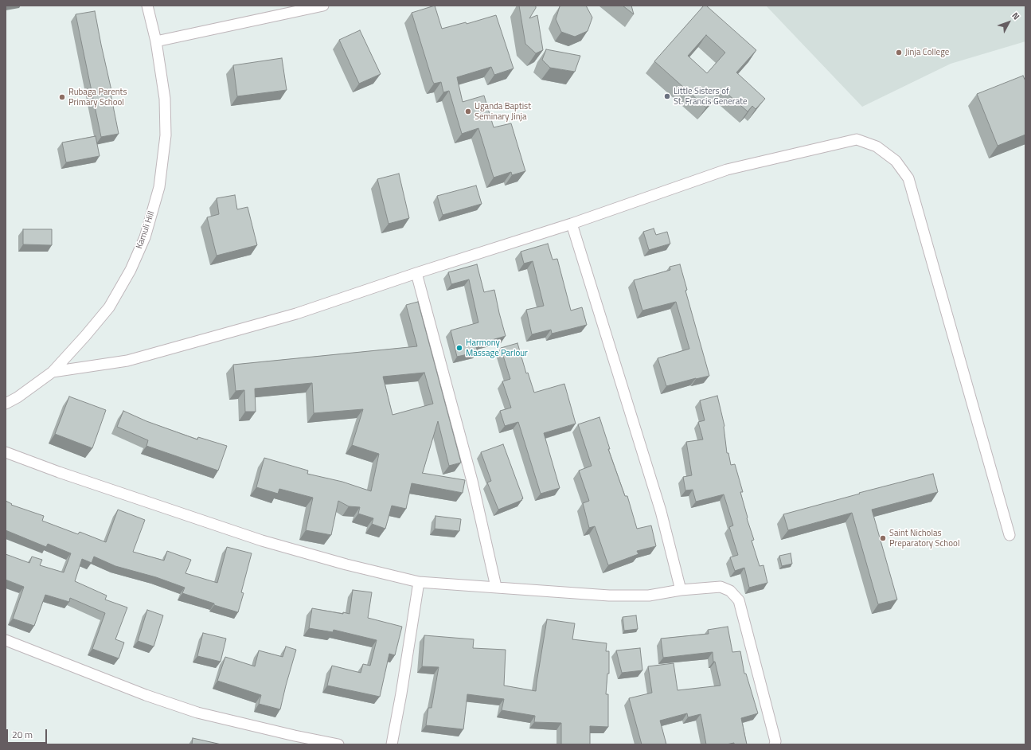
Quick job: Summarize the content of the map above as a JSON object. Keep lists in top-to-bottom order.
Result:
{
  "streets": {
    "street": ["Kamuli Hill"]
  },
  "places": [
    "Jinja College",
    "Little Sisters of St. Francis Generate",
    "Rubaga Parents Primary School",
    "Uganda Baptist Seminary Jinja",
    "Harmony Massage Parlour",
    "Saint Nicholas Preparatory School"
  ],
  "scale_bar": "20 m",
  "north": "top right"
}
